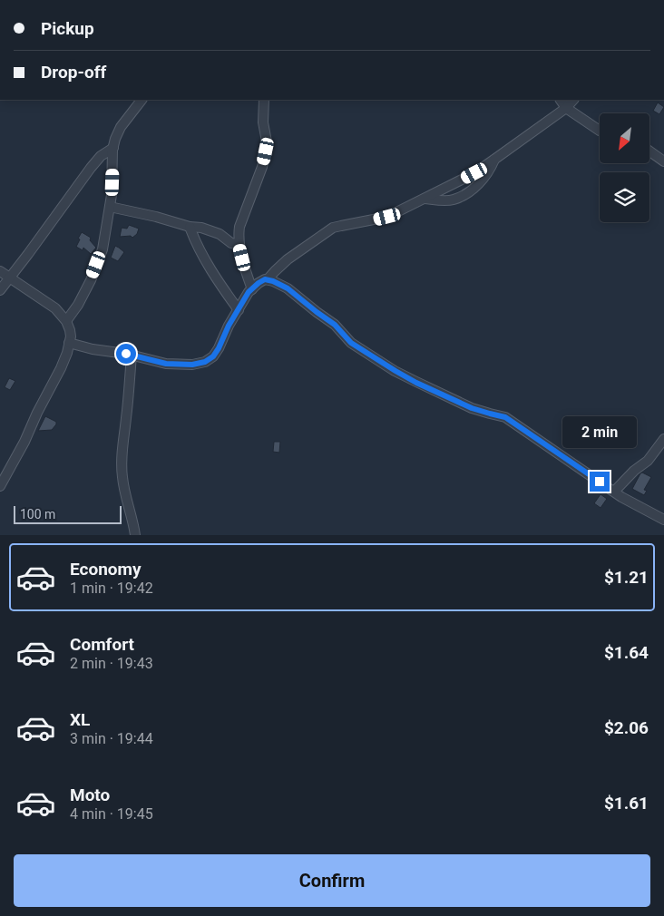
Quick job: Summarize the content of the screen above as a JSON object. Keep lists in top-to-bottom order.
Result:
{
  "scale_bar": "100 m",
  "north": "bottom left",
  "page": {
    "banner": ["Pickup", "Drop-off"],
    "bubble": "2 min",
    "scale": "100 m",
    "list": [
      {
        "name": "Economy",
        "note": "1 min · 19:42",
        "value": "$1.21"
      },
      {
        "name": "Comfort",
        "note": "2 min · 19:43",
        "value": "$1.64"
      },
      {
        "name": "XL",
        "note": "3 min · 19:44",
        "value": "$2.06"
      },
      {
        "name": "Moto",
        "note": "4 min · 19:45",
        "value": "$1.61"
      }
    ],
    "buttons": "Confirm"
  }
}
